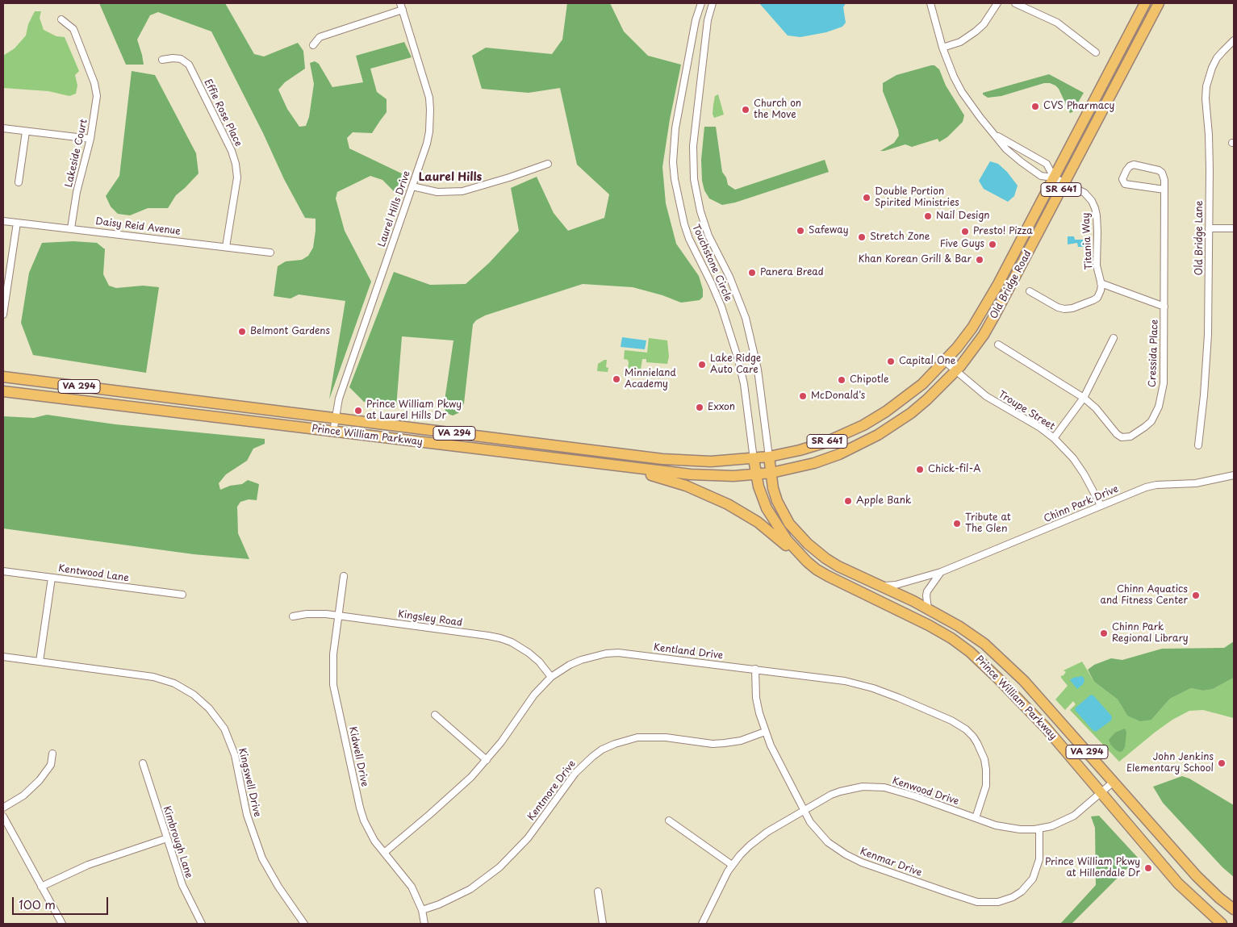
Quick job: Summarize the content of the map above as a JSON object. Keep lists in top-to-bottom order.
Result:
{
  "streets": {
    "main road": [
      "SR 641",
      "Old Bridge Road",
      "VA 294",
      "Prince William Parkway"
    ],
    "street": [
      "Effie Rose Place",
      "Lakeside Court",
      "Laurel Hills Drive",
      "Daisy Reid Avenue",
      "Old Bridge Lane",
      "Titania Way",
      "Touchstone Circle",
      "Cressida Place",
      "Troupe Street",
      "Chinn Park Drive",
      "Kentwood Lane",
      "Kingsley Road",
      "Kentland Drive",
      "Kidwell Drive",
      "Kingswell Drive",
      "Kentmore Drive",
      "Kenwood Drive",
      "Kimbrough Lane",
      "Kenmar Drive"
    ]
  },
  "crossings": [
    ["Effie Rose Place", "Daisy Reid Avenue"],
    ["Lakeside Court", "Daisy Reid Avenue"],
    ["Laurel Hills Drive", "Prince William Parkway"],
    ["Titania Way", "Old Bridge Road"],
    ["Titania Way", "Cressida Place"],
    ["Touchstone Circle", "Old Bridge Road"],
    ["Touchstone Circle", "Prince William Parkway"],
    ["Old Bridge Road", "Troupe Street"],
    ["Old Bridge Road", "Prince William Parkway"],
    ["VA 294", "Prince William Parkway"],
    ["Troupe Street", "Chinn Park Drive"],
    ["Prince William Parkway", "Chinn Park Drive"],
    ["Prince William Parkway", "Kenwood Drive"],
    ["Kingsley Road", "Kentland Drive"],
    ["Kingsley Road", "Kidwell Drive"],
    ["Kentland Drive", "Kidwell Drive"],
    ["Kentland Drive", "Kenwood Drive"],
    ["Kentland Drive", "Kenmar Drive"],
    ["Kidwell Drive", "Kentmore Drive"],
    ["Kentmore Drive", "Kenmar Drive"],
    ["Kenwood Drive", "Kenmar Drive"]
  ],
  "districts": ["Laurel Hills"],
  "places": [
    "CVS Pharmacy",
    "Church on the Move",
    "Double Portion Spirited Ministries",
    "Nail Design",
    "Safeway",
    "Presto! Pizza",
    "Stretch Zone",
    "Five Guys",
    "Khan Korean Grill & Bar",
    "Panera Bread",
    "Belmont Gardens",
    "Capital One",
    "Lake Ridge Auto Care",
    "Minnieland Academy",
    "Chipotle",
    "McDonald's",
    "Exxon",
    "Prince William Pkwy at Laurel Hills Dr",
    "Chick-fil-A",
    "Apple Bank",
    "Tribute at The Glen",
    "Chinn Aquatics and Fitness Center",
    "Chinn Park Regional Library",
    "John Jenkins Elementary School",
    "Prince William Pkwy at Hillendale Dr"
  ],
  "scale_bar": "100 m"
}
